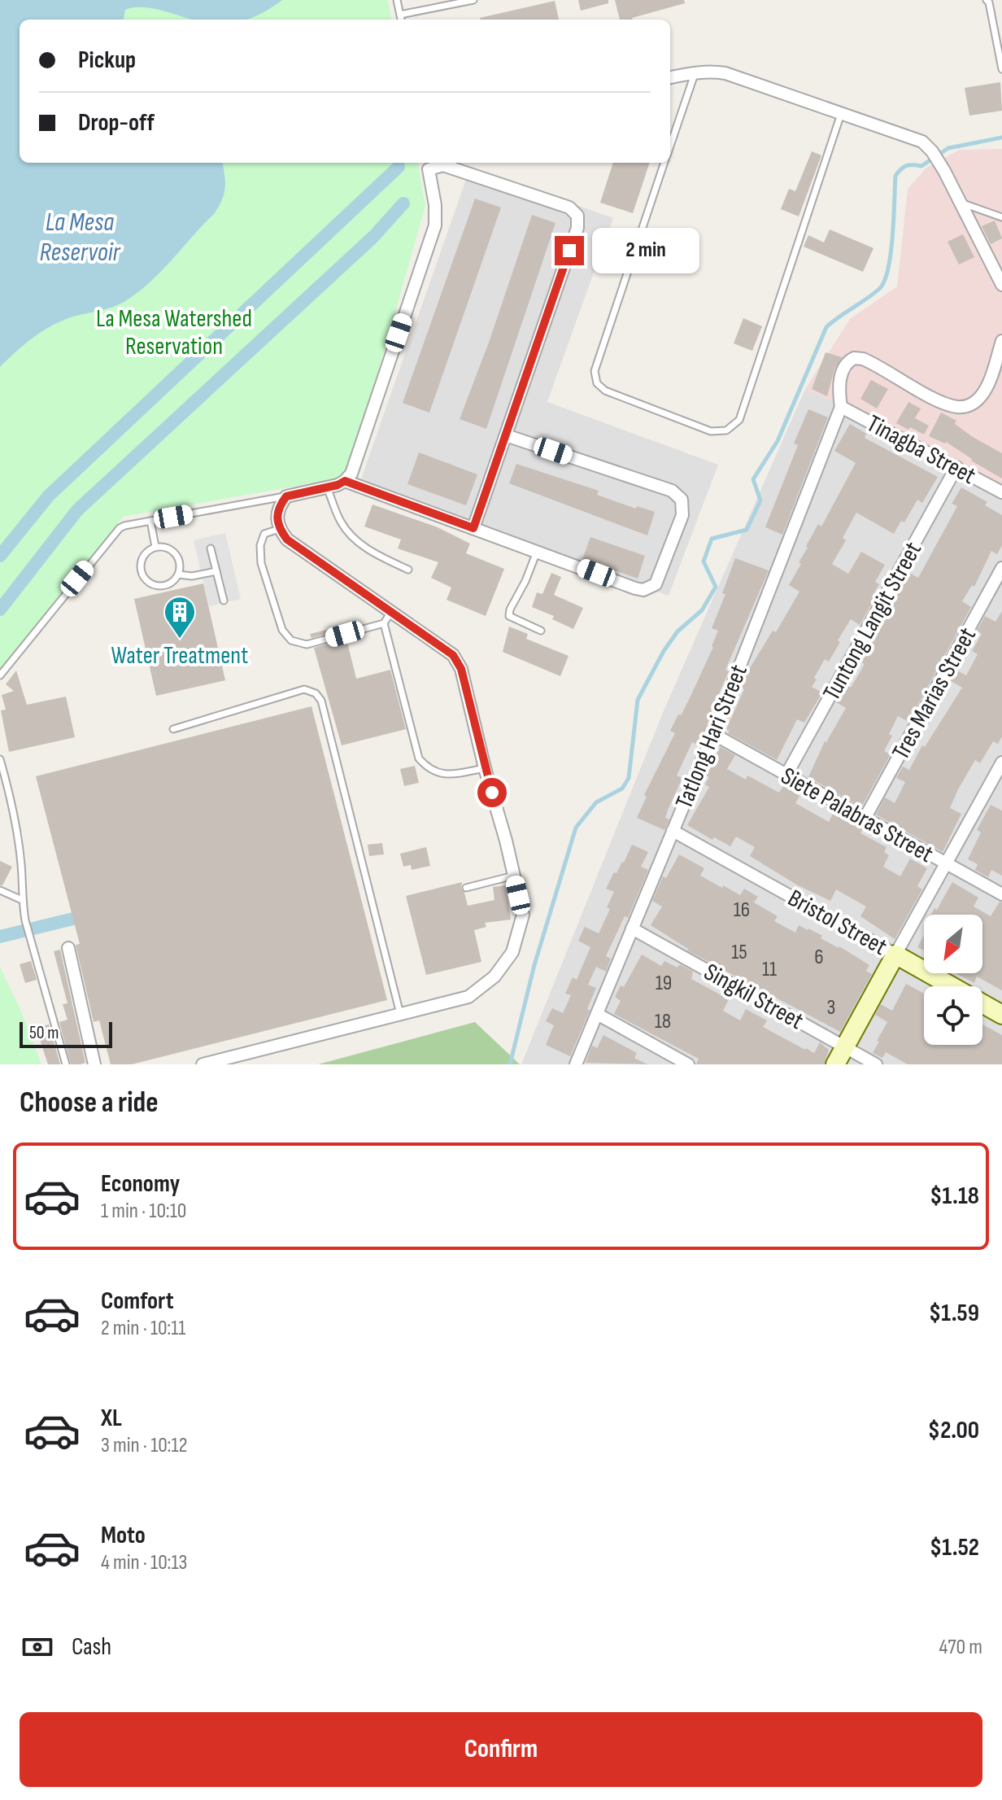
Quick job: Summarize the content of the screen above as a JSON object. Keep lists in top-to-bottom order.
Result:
{
  "streets": {
    "street": [
      "Tinagba Street",
      "Tuntong Langit Street",
      "Tres Marias Street",
      "Tatlong Hari Street",
      "Siete Palabras Street",
      "Bristol Street",
      "Singkil Street"
    ]
  },
  "crossings": [
    ["Tinagba Street", "Tuntong Langit Street"],
    ["Tinagba Street", "Tatlong Hari Street"],
    ["Tuntong Langit Street", "Siete Palabras Street"],
    ["Tres Marias Street", "Siete Palabras Street"],
    ["Tatlong Hari Street", "Siete Palabras Street"],
    ["Tatlong Hari Street", "Bristol Street"],
    ["Tatlong Hari Street", "Singkil Street"]
  ],
  "water": ["La Mesa Reservoir"],
  "parks": ["La Mesa Watershed Reservation"],
  "places": {
    "building": ["Water Treatment"]
  },
  "house_numbers": [
    "16",
    "15",
    "6",
    "11",
    "19",
    "3",
    "18"
  ],
  "scale_bar": "50 m",
  "north": "bottom left",
  "page": {
    "banner": ["Pickup", "Drop-off"],
    "bubble": "2 min",
    "scale": "50 m",
    "heading": "Choose a ride",
    "list": [
      {
        "name": "Economy",
        "note": "1 min · 10:10",
        "value": "$1.18"
      },
      {
        "name": "Comfort",
        "note": "2 min · 10:11",
        "value": "$1.59"
      },
      {
        "name": "XL",
        "note": "3 min · 10:12",
        "value": "$2.00"
      },
      {
        "name": "Moto",
        "note": "4 min · 10:13",
        "value": "$1.52"
      }
    ],
    "pay": ["Cash", "470 m"],
    "buttons": "Confirm"
  }
}
